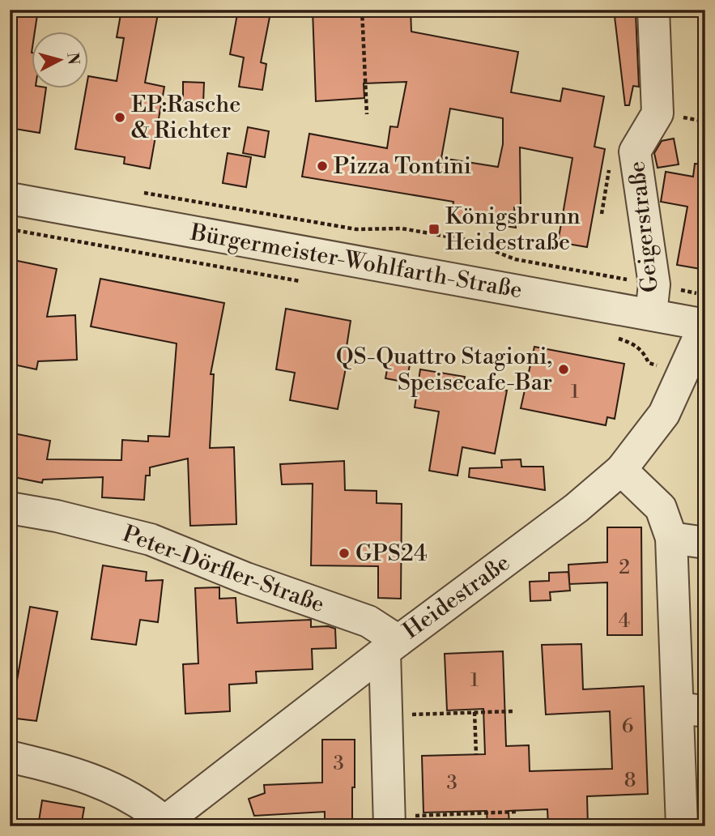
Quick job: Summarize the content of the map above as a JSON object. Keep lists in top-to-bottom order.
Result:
{
  "streets": {
    "street": [
      "Geigerstraße",
      "Bürgermeister-Wohlfarth-Straße",
      "Peter-Dörfler-Straße",
      "Heidestraße"
    ]
  },
  "crossings": [
    ["Geigerstraße", "Bürgermeister-Wohlfarth-Straße"],
    ["Bürgermeister-Wohlfarth-Straße", "Heidestraße"],
    ["Peter-Dörfler-Straße", "Heidestraße"]
  ],
  "places": {
    "other": [
      "EP:Rasche & Richter",
      "Pizza Tontini",
      "QS-Quattro Stagioni, Speisecafe-Bar",
      "GPS24"
    ],
    "transit": ["Königsbrunn Heidestraße"]
  },
  "house_numbers": [
    "1",
    "2",
    "4",
    "1",
    "6",
    "3",
    "8",
    "3"
  ],
  "north": "right"
}
